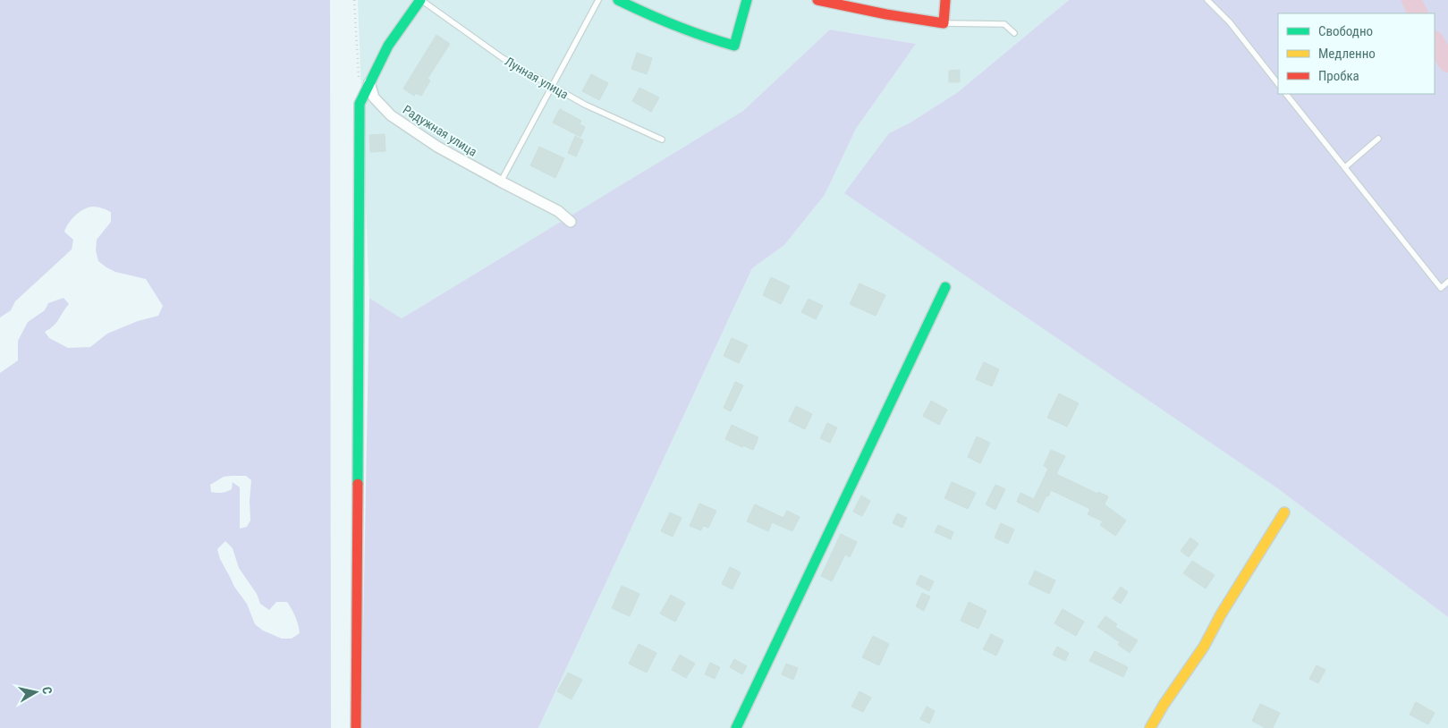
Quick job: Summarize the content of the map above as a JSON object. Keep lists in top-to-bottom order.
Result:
{
  "streets": {
    "street": ["Радужная улица"],
    "lane": ["Лунная улица"]
  },
  "legend": ["Свободно", "Медленно", "Пробка"],
  "north": "right"
}
